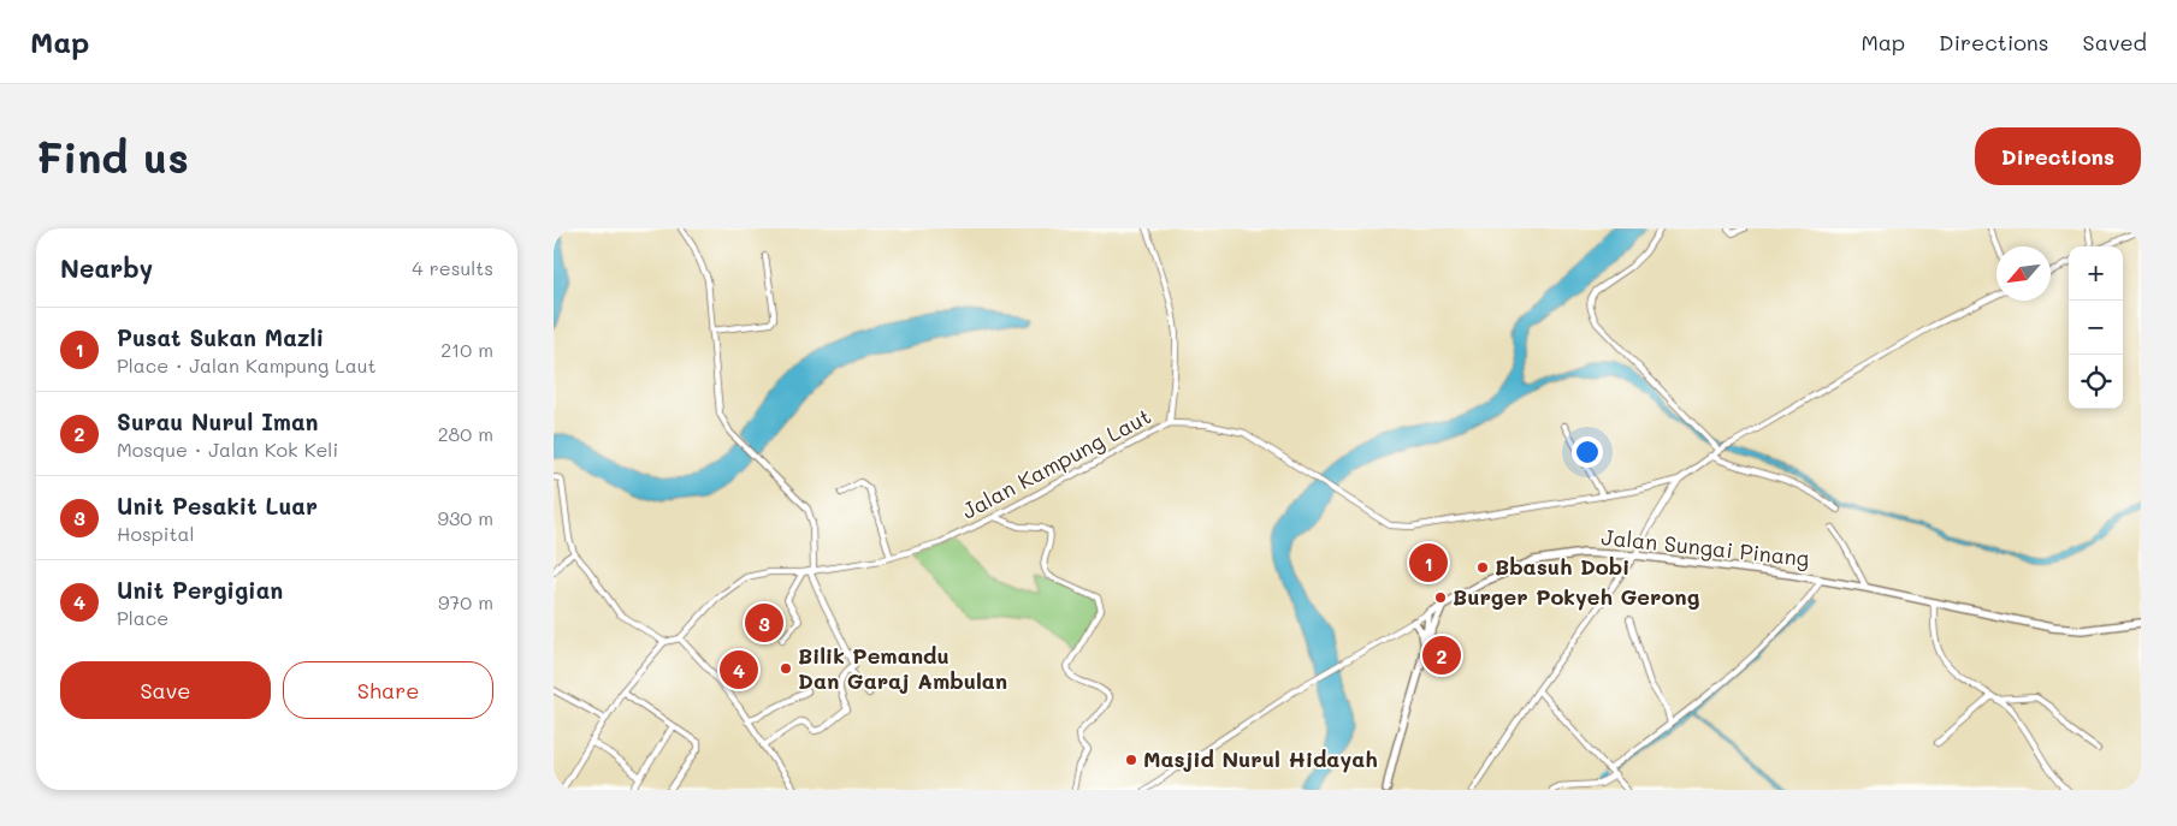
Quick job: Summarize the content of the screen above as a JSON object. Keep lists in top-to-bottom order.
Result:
{
  "streets": {
    "street": ["Jalan Kampung Laut", "Jalan Sungai Pinang"]
  },
  "places": [
    "Bbasuh Dobi",
    "Burger Pokyeh Gerong",
    "Bilik Pemandu Dan Garaj Ambulan",
    "Masjid Nurul Hidayah"
  ],
  "north": "bottom left",
  "page": {
    "header": "Map",
    "nav": ["Map", "Directions", "Saved"],
    "buttons": [
      "Directions",
      ["Save", "Share"]
    ],
    "title": "Find us",
    "heading": ["Nearby", "4 results"],
    "map_buttons": ["+", "−"],
    "list": [
      {
        "mark": "1",
        "name": "Pusat Sukan Mazli",
        "note": "Place · Jalan Kampung Laut",
        "value": "210 m"
      },
      {
        "mark": "2",
        "name": "Surau Nurul Iman",
        "note": "Mosque · Jalan Kok Keli",
        "value": "280 m"
      },
      {
        "mark": "3",
        "name": "Unit Pesakit Luar",
        "note": "Hospital",
        "value": "930 m"
      },
      {
        "mark": "4",
        "name": "Unit Pergigian",
        "note": "Place",
        "value": "970 m"
      }
    ],
    "pins": [
      "1",
      "3",
      "2",
      "4"
    ]
  }
}
